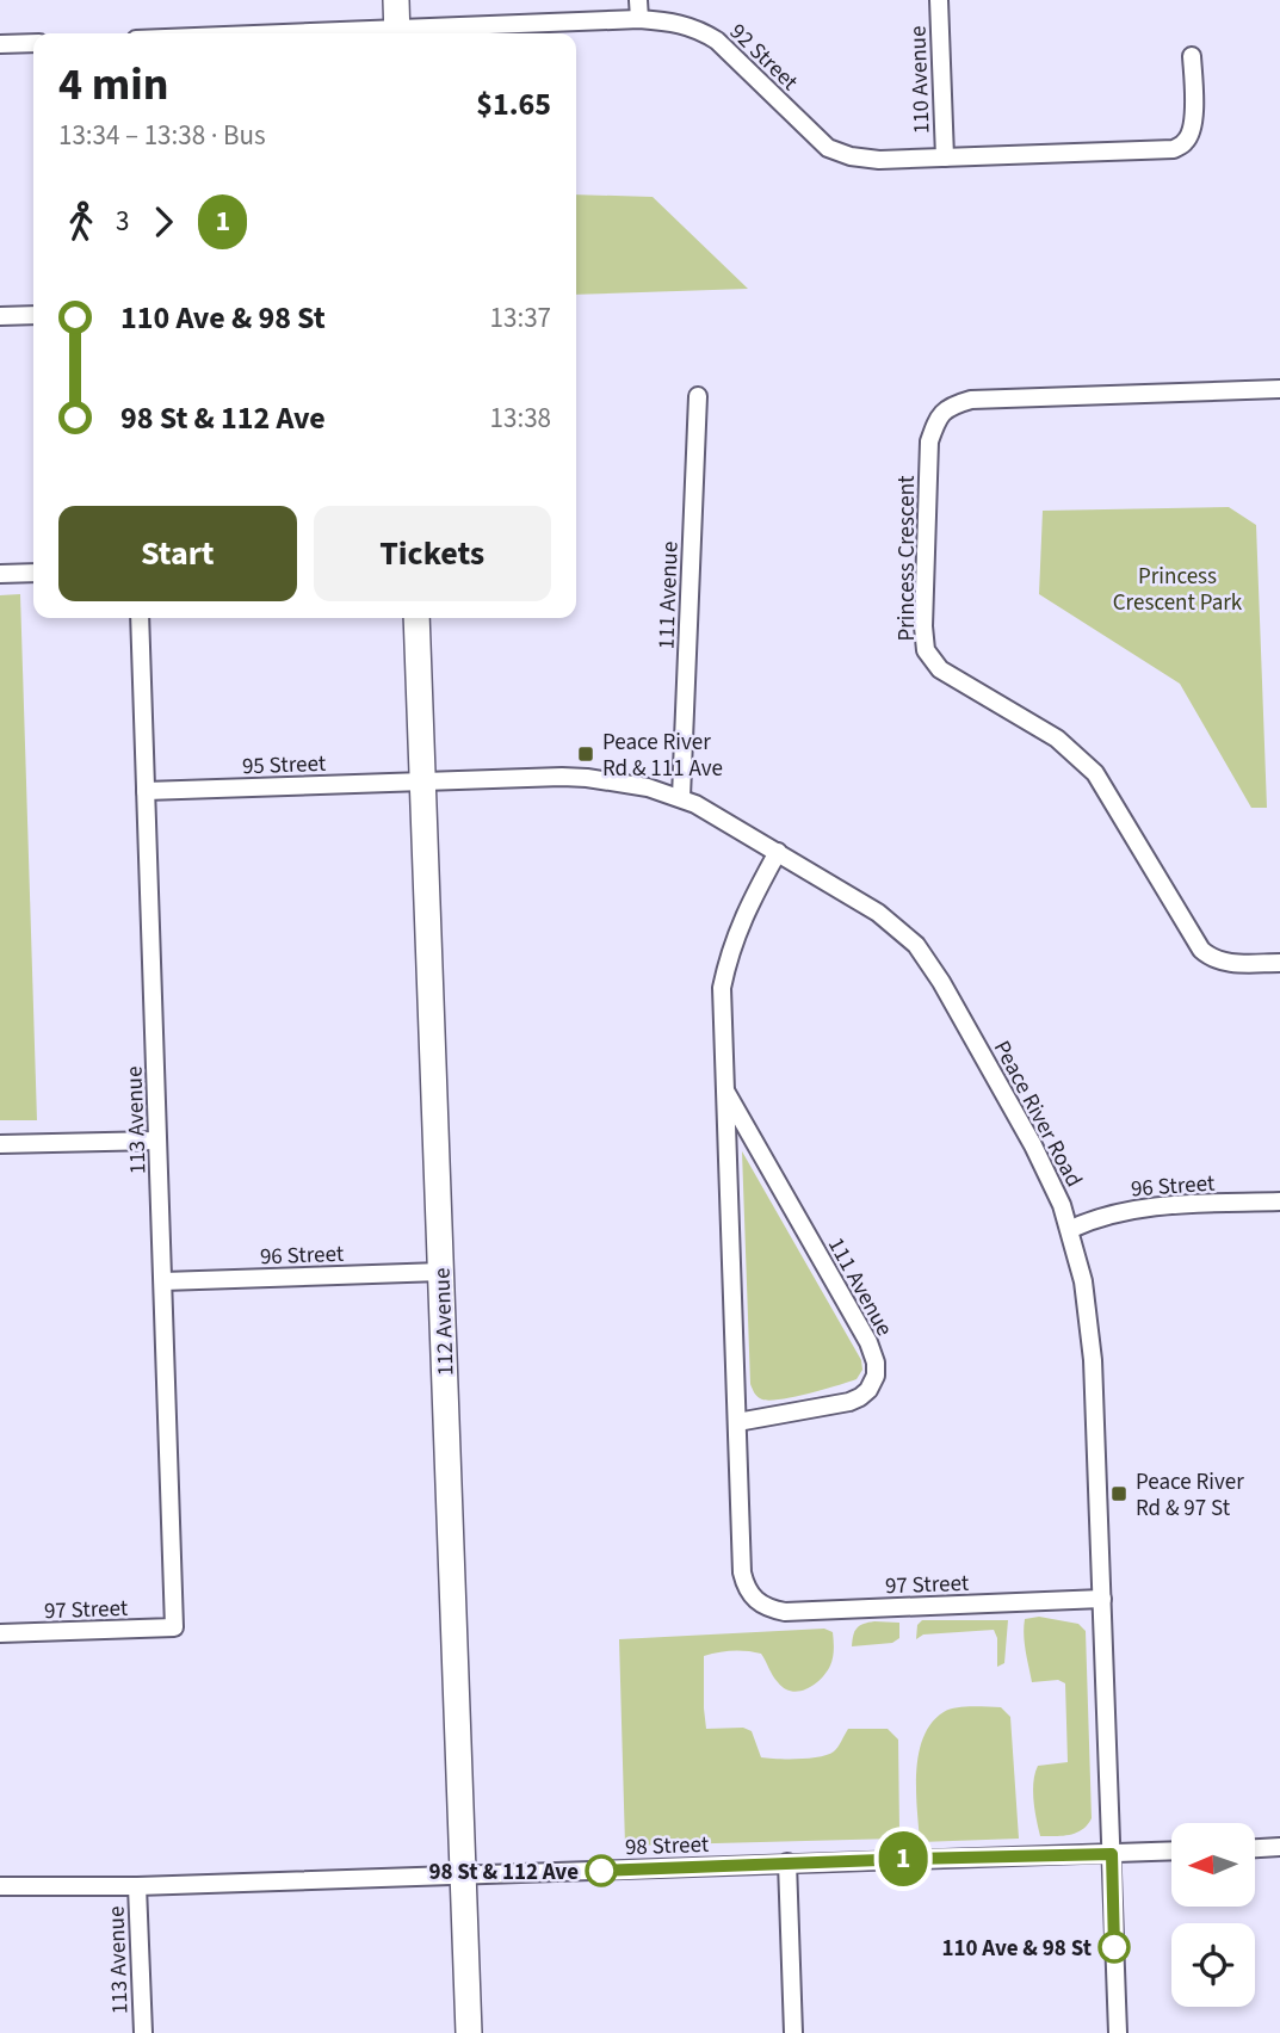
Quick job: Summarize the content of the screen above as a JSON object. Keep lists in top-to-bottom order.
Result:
{
  "streets": {
    "street": [
      "92 Street",
      "110 Avenue",
      "Princess Crescent",
      "111 Avenue",
      "95 Street",
      "Peace River Road",
      "113 Avenue",
      "96 Street",
      "112 Avenue",
      "97 Street",
      "98 Street"
    ]
  },
  "crossings": [
    ["92 Street", "110 Avenue"],
    ["111 Avenue", "Peace River Road"],
    ["111 Avenue", "97 Street"],
    ["95 Street", "Peace River Road"],
    ["95 Street", "113 Avenue"],
    ["95 Street", "112 Avenue"],
    ["Peace River Road", "96 Street"],
    ["Peace River Road", "112 Avenue"],
    ["Peace River Road", "97 Street"],
    ["Peace River Road", "98 Street"],
    ["113 Avenue", "96 Street"],
    ["113 Avenue", "97 Street"],
    ["113 Avenue", "98 Street"],
    ["96 Street", "112 Avenue"],
    ["112 Avenue", "98 Street"]
  ],
  "parks": ["Princess Crescent Park"],
  "places": {
    "transit": ["Peace River Rd & 111 Ave", "Peace River Rd & 97 St"],
    "other": ["98 St & 112 Ave", "110 Ave & 98 St"]
  },
  "lines": ["bus line 1"],
  "north": "left",
  "page": {
    "on_map": "1",
    "heading": ["4 min", "13:34 – 13:38 · Bus", "$1.65"],
    "legs": ["3", "1"],
    "list": [
      {
        "name": "110 Ave & 98 St",
        "value": "13:37"
      },
      {
        "name": "98 St & 112 Ave",
        "value": "13:38"
      }
    ],
    "buttons": ["Start", "Tickets"]
  }
}
